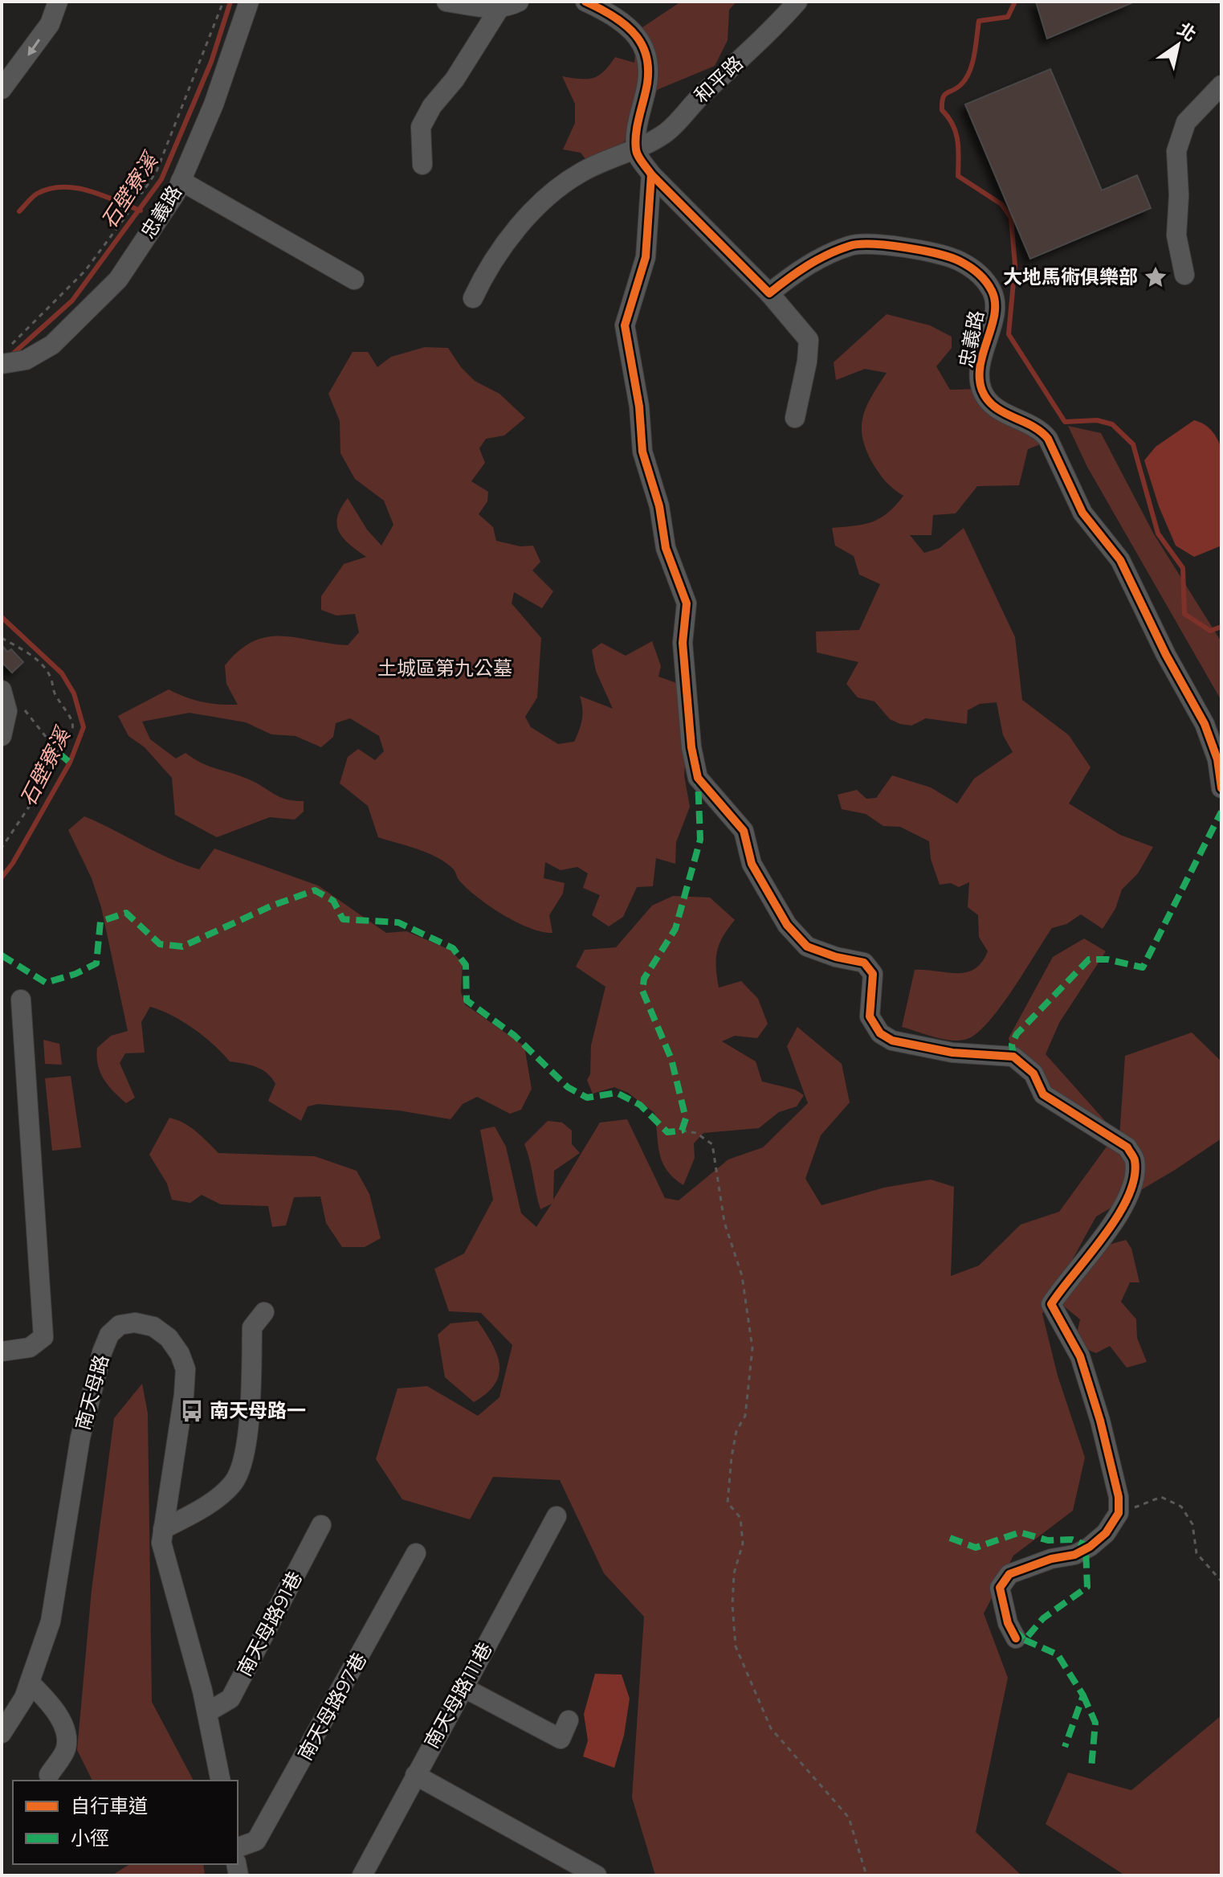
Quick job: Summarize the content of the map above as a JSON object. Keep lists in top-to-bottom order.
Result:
{
  "streets": {
    "street": [
      "和平路",
      "忠義路",
      "南天母路",
      "南天母路91巷",
      "南天母路111巷",
      "南天母路97巷"
    ]
  },
  "crossings": [
    ["南天母路", "南天母路91巷"]
  ],
  "water": ["石壁寮溪"],
  "parks": ["土城區第九公墓"],
  "places": {
    "place": ["大地馬術俱樂部"],
    "bus stop": ["南天母路一"]
  },
  "legend": ["自行車道", "小徑"],
  "north": "top right"
}
